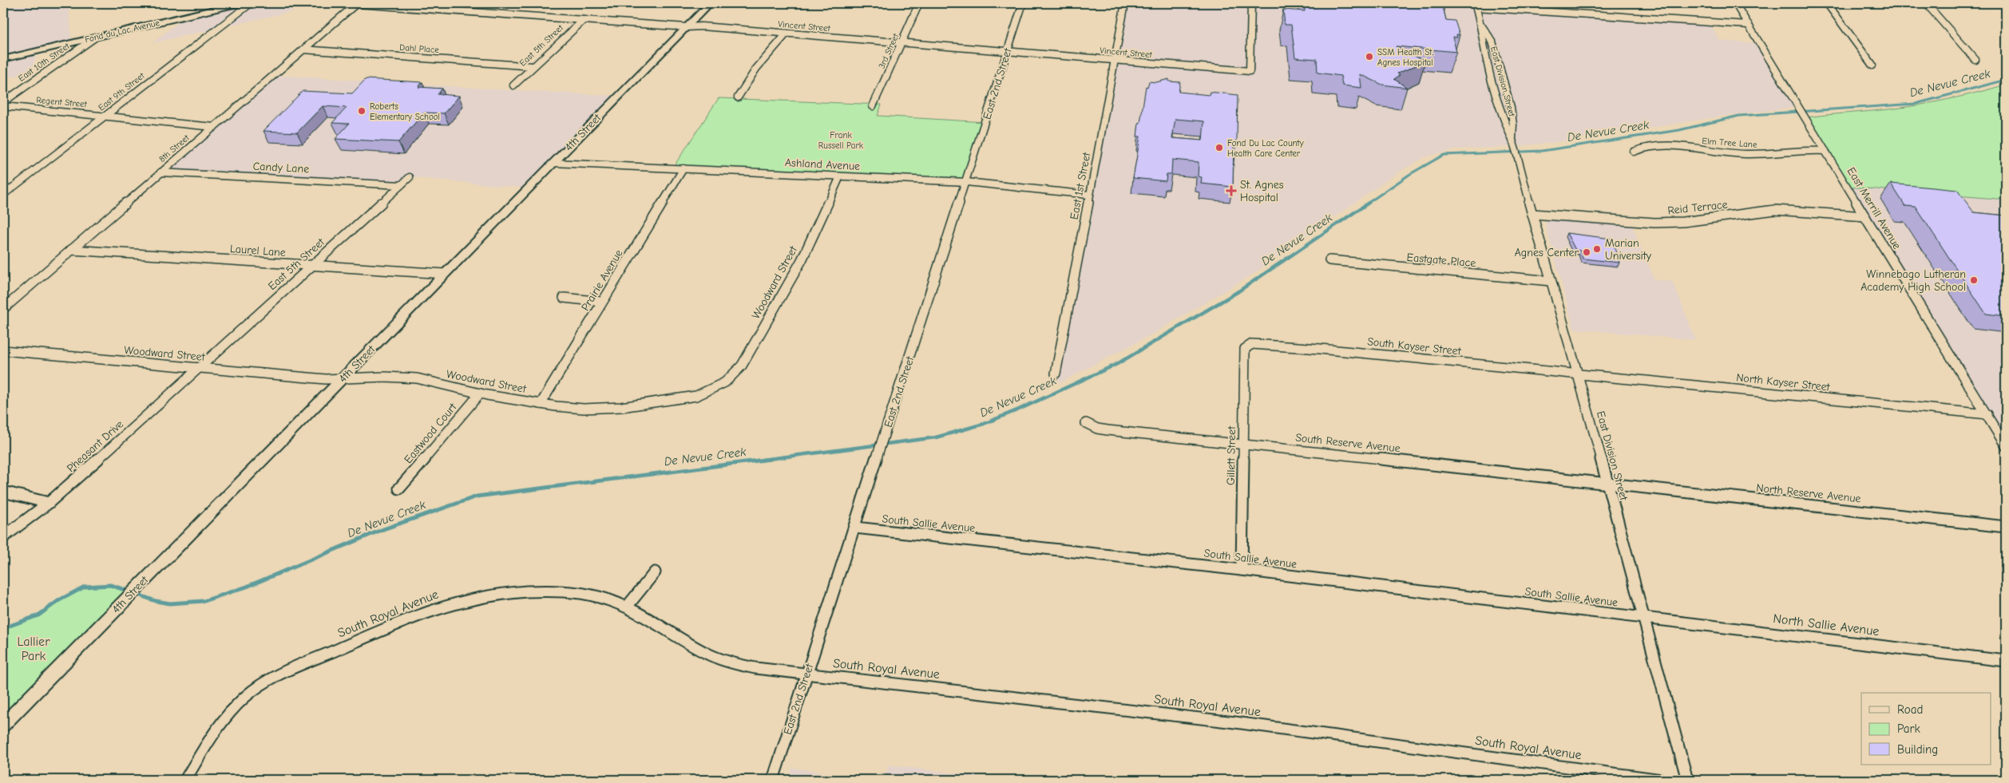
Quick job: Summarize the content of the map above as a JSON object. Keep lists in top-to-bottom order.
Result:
{
  "streets": {
    "main road": ["Fond du Lac Avenue"],
    "street": [
      "Vincent Street",
      "East 5th Street",
      "Dahl Place",
      "3rd Street",
      "East 10th Street",
      "East Division Street",
      "East 2nd Street",
      "East 9th Street",
      "Regent Street",
      "4th Street",
      "Elm Tree Lane",
      "8th Street",
      "Ashland Avenue",
      "Candy Lane",
      "East 1st Street",
      "Reid Terrace",
      "East Merrill Avenue",
      "Laurel Lane",
      "Eastgate Place",
      "Prairie Avenue",
      "Woodward Street",
      "South Kayser Street",
      "North Kayser Street",
      "Eastwood Court",
      "South Reserve Avenue",
      "Pheasant Drive",
      "Gillett Street",
      "North Reserve Avenue",
      "South Sallie Avenue",
      "South Royal Avenue",
      "North Sallie Avenue"
    ]
  },
  "crossings": [
    ["Vincent Street", "East 5th Street"],
    ["Vincent Street", "3rd Street"],
    ["Vincent Street", "East 2nd Street"],
    ["Vincent Street", "4th Street"],
    ["Vincent Street", "8th Street"],
    ["Vincent Street", "East 1st Street"],
    ["Fond du Lac Avenue", "East 10th Street"],
    ["East 5th Street", "Dahl Place"],
    ["East 5th Street", "Candy Lane"],
    ["East 5th Street", "Laurel Lane"],
    ["East 5th Street", "Woodward Street"],
    ["East 5th Street", "Pheasant Drive"],
    ["Dahl Place", "8th Street"],
    ["East Division Street", "Reid Terrace"],
    ["East Division Street", "Eastgate Place"],
    ["East Division Street", "South Kayser Street"],
    ["East Division Street", "North Kayser Street"],
    ["East Division Street", "South Reserve Avenue"],
    ["East Division Street", "North Reserve Avenue"],
    ["East Division Street", "South Sallie Avenue"],
    ["East Division Street", "North Sallie Avenue"],
    ["East 2nd Street", "Ashland Avenue"],
    ["East 2nd Street", "South Sallie Avenue"],
    ["East 2nd Street", "South Royal Avenue"],
    ["East 9th Street", "Regent Street"],
    ["Regent Street", "8th Street"],
    ["4th Street", "Ashland Avenue"],
    ["4th Street", "Laurel Lane"],
    ["4th Street", "Woodward Street"],
    ["Elm Tree Lane", "East Merrill Avenue"],
    ["8th Street", "Candy Lane"],
    ["8th Street", "Laurel Lane"],
    ["Ashland Avenue", "East 1st Street"],
    ["Ashland Avenue", "Prairie Avenue"],
    ["Ashland Avenue", "Woodward Street"],
    ["Reid Terrace", "East Merrill Avenue"],
    ["East Merrill Avenue", "North Kayser Street"],
    ["Prairie Avenue", "Woodward Street"],
    ["Woodward Street", "Eastwood Court"],
    ["Woodward Street", "Pheasant Drive"],
    ["South Kayser Street", "North Kayser Street"],
    ["South Kayser Street", "Gillett Street"],
    ["South Reserve Avenue", "Gillett Street"],
    ["South Reserve Avenue", "North Reserve Avenue"],
    ["Gillett Street", "South Sallie Avenue"],
    ["South Sallie Avenue", "North Sallie Avenue"]
  ],
  "water": ["De Nevue Creek"],
  "parks": ["Frank Russell Park", "Lallier Park"],
  "places": {
    "other": [
      "SSM Health St. Agnes Hospital",
      "Roberts Elementary School",
      "Fond Du Lac County Health Care Center",
      "Marian University",
      "Agnes Center",
      "Winnebago Lutheran Academy High School"
    ],
    "health": ["St. Agnes Hospital"]
  },
  "legend": ["Road", "Park", "Building"]
}
